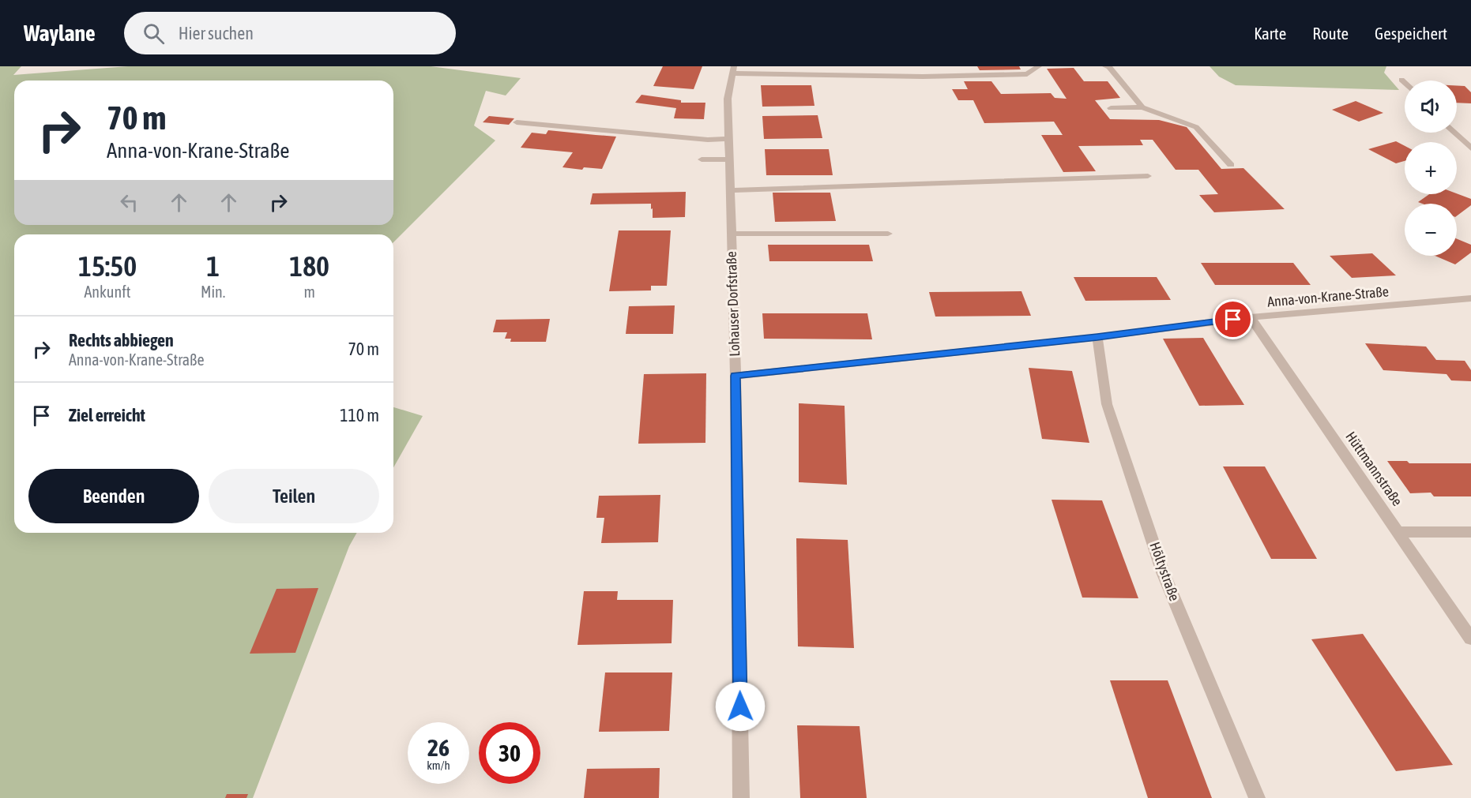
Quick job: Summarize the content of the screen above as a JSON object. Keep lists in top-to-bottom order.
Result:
{
  "streets": {
    "street": [
      "Anna-von-Krane-Straße",
      "Lohauser Dorfstraße",
      "Hüttmannstraße",
      "Höltystraße"
    ]
  },
  "crossings": [
    ["Anna-von-Krane-Straße", "Lohauser Dorfstraße"],
    ["Anna-von-Krane-Straße", "Hüttmannstraße"],
    ["Anna-von-Krane-Straße", "Höltystraße"]
  ],
  "page": {
    "header": "Waylane",
    "search": "Hier suchen",
    "nav": ["Karte", "Route", "Gespeichert"],
    "map_buttons": ["+", "−"],
    "turn": ["70 m", "Anna-von-Krane-Straße"],
    "eta": [
      "15:50",
      "Ankunft",
      "1",
      "Min.",
      "180",
      "m"
    ],
    "list": [
      {
        "name": "Rechts abbiegen",
        "note": "Anna-von-Krane-Straße",
        "value": "70 m"
      },
      {
        "name": "Ziel erreicht",
        "value": "110 m"
      }
    ],
    "buttons": ["Beenden", "Teilen"],
    "speed": "26 km/h",
    "limit": "30"
  }
}
